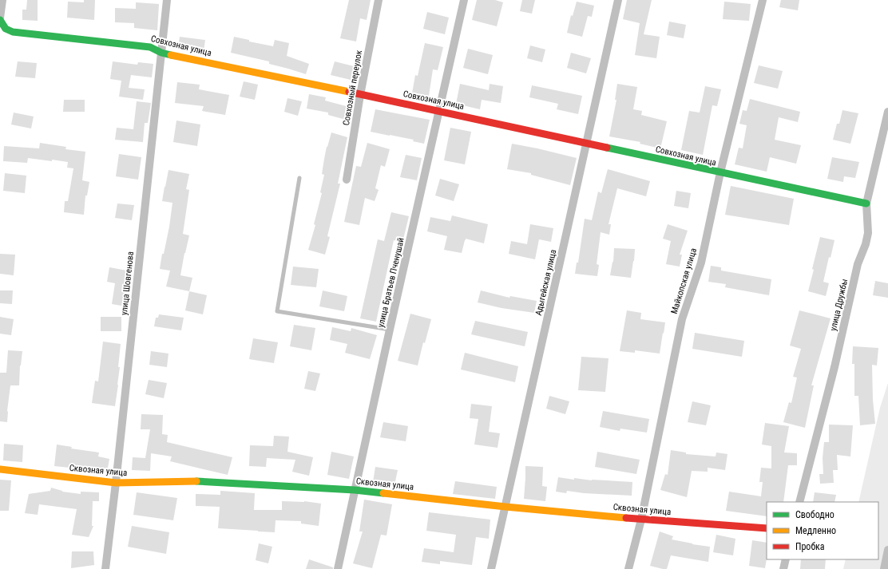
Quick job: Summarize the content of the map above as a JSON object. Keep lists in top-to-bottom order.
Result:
{
  "streets": {
    "street": [
      "Совхозная улица",
      "Совхозный переулок",
      "Майкопская улица",
      "улица Братьев Пченушай",
      "Адыгейская улица",
      "улица Шовгенова",
      "улица Дружбы",
      "Сквозная улица"
    ]
  },
  "crossings": [
    ["Совхозная улица", "Совхозный переулок"],
    ["Совхозная улица", "Майкопская улица"],
    ["Совхозная улица", "улица Братьев Пченушай"],
    ["Совхозная улица", "Адыгейская улица"],
    ["Совхозная улица", "улица Шовгенова"],
    ["Совхозная улица", "улица Дружбы"],
    ["Майкопская улица", "Сквозная улица"],
    ["улица Братьев Пченушай", "Сквозная улица"],
    ["Адыгейская улица", "Сквозная улица"],
    ["улица Шовгенова", "Сквозная улица"]
  ],
  "legend": ["Свободно", "Медленно", "Пробка"]
}
